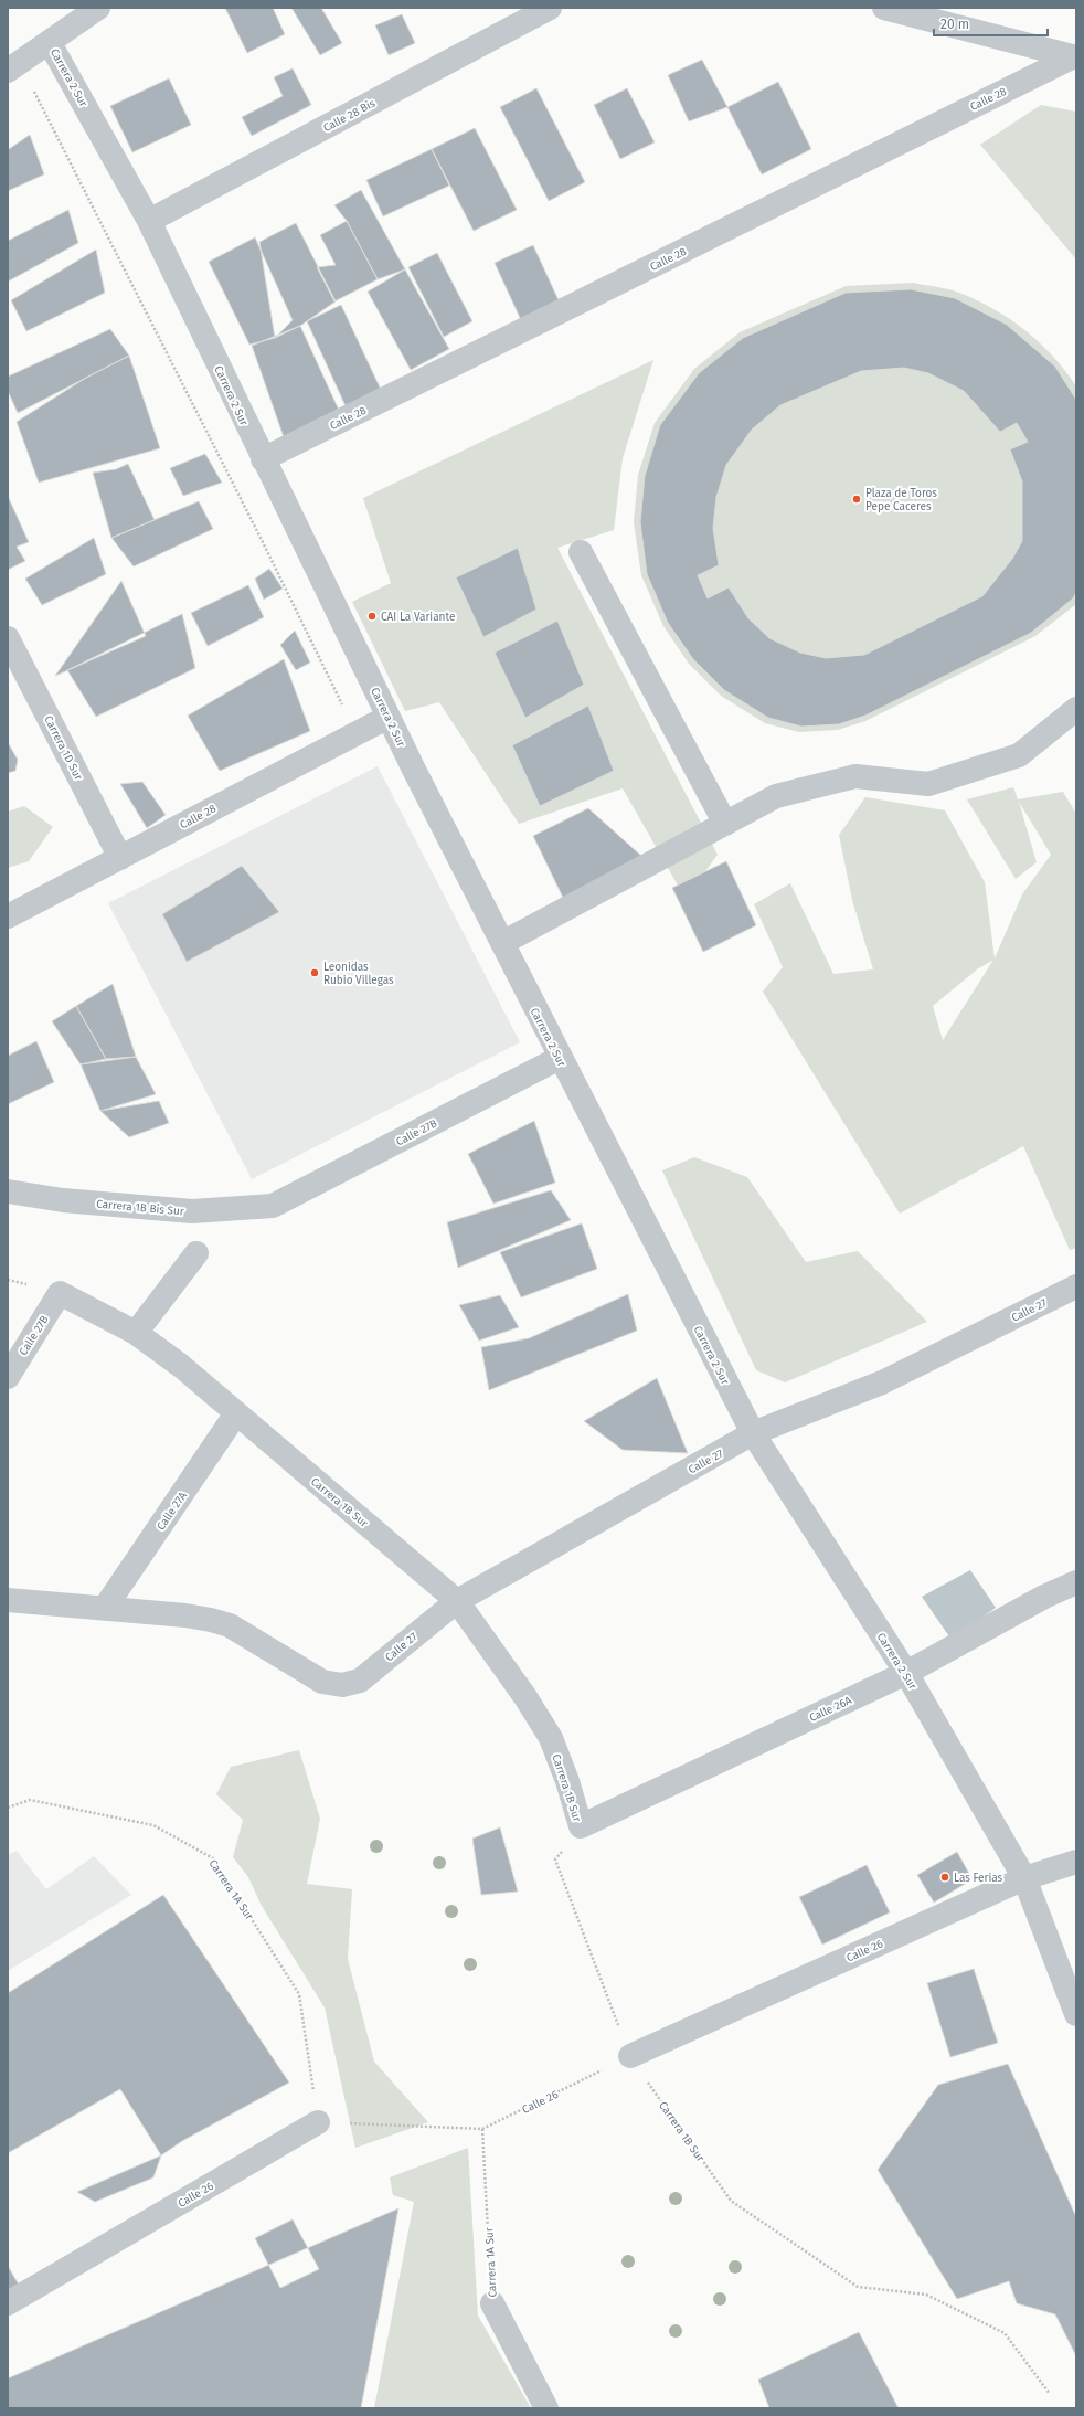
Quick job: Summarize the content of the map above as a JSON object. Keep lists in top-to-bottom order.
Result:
{
  "streets": {
    "street": [
      "Carrera 2 Sur",
      "Calle 28",
      "Calle 28 Bis",
      "Carrera 1D Sur",
      "Calle 27B",
      "Carrera 1B Bis Sur",
      "Calle 27",
      "Carrera 1B Sur",
      "Calle 27A",
      "Calle 26A",
      "Carrera 1A Sur",
      "Calle 26"
    ]
  },
  "crossings": [
    ["Carrera 2 Sur", "Calle 28"],
    ["Carrera 2 Sur", "Calle 28 Bis"],
    ["Carrera 2 Sur", "Calle 27B"],
    ["Carrera 2 Sur", "Calle 27"],
    ["Carrera 2 Sur", "Calle 26A"],
    ["Carrera 2 Sur", "Calle 26"],
    ["Calle 28", "Carrera 1D Sur"],
    ["Calle 27B", "Carrera 1B Bis Sur"],
    ["Calle 27B", "Carrera 1B Sur"],
    ["Calle 27", "Carrera 1B Sur"],
    ["Calle 27", "Calle 27A"],
    ["Carrera 1B Sur", "Calle 27A"],
    ["Carrera 1B Sur", "Calle 26A"],
    ["Carrera 1B Sur", "Calle 26"],
    ["Carrera 1A Sur", "Calle 26"]
  ],
  "places": [
    "Plaza de Toros Pepe Caceres",
    "CAI La Variante",
    "Leonidas Rubio Villegas",
    "Las Ferias"
  ],
  "scale_bar": "20 m"
}
